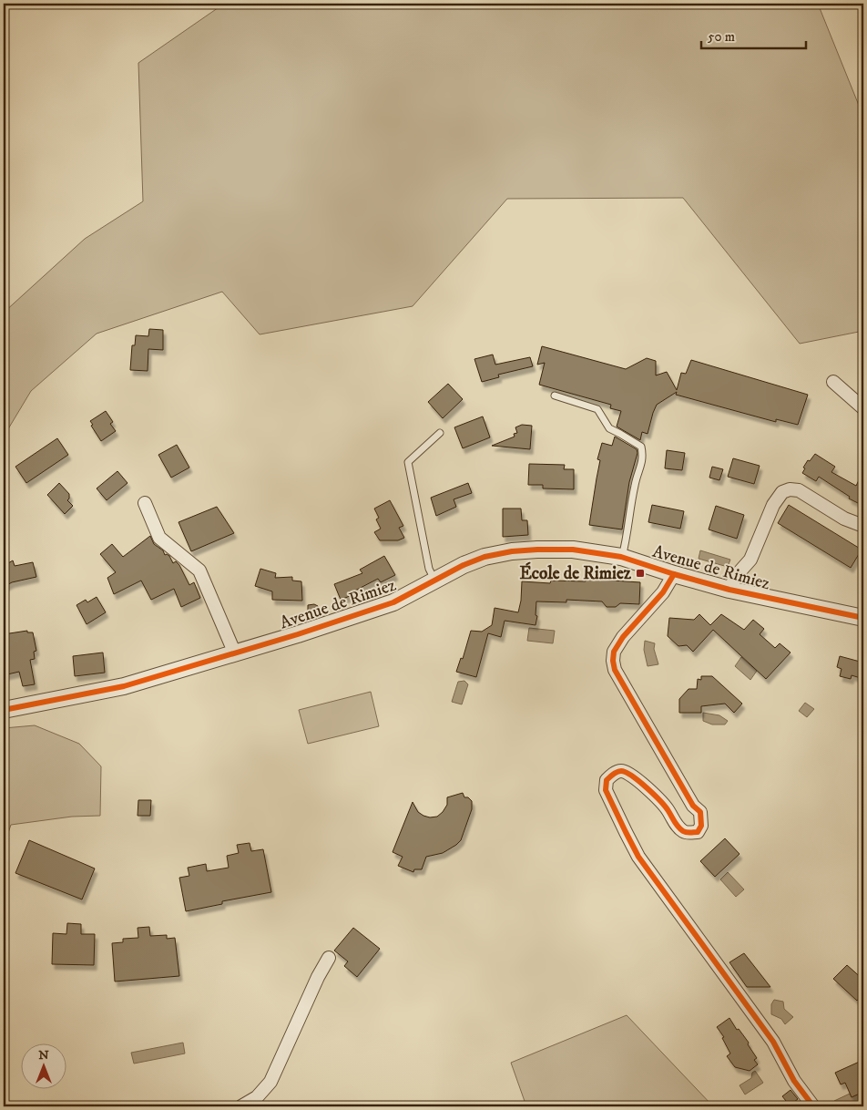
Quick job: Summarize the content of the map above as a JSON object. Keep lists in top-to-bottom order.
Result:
{
  "streets": {
    "street": ["Avenue de Rimiez"]
  },
  "places": {
    "transit": ["École de Rimiez"]
  },
  "scale_bar": "50 m",
  "north": "top"
}
